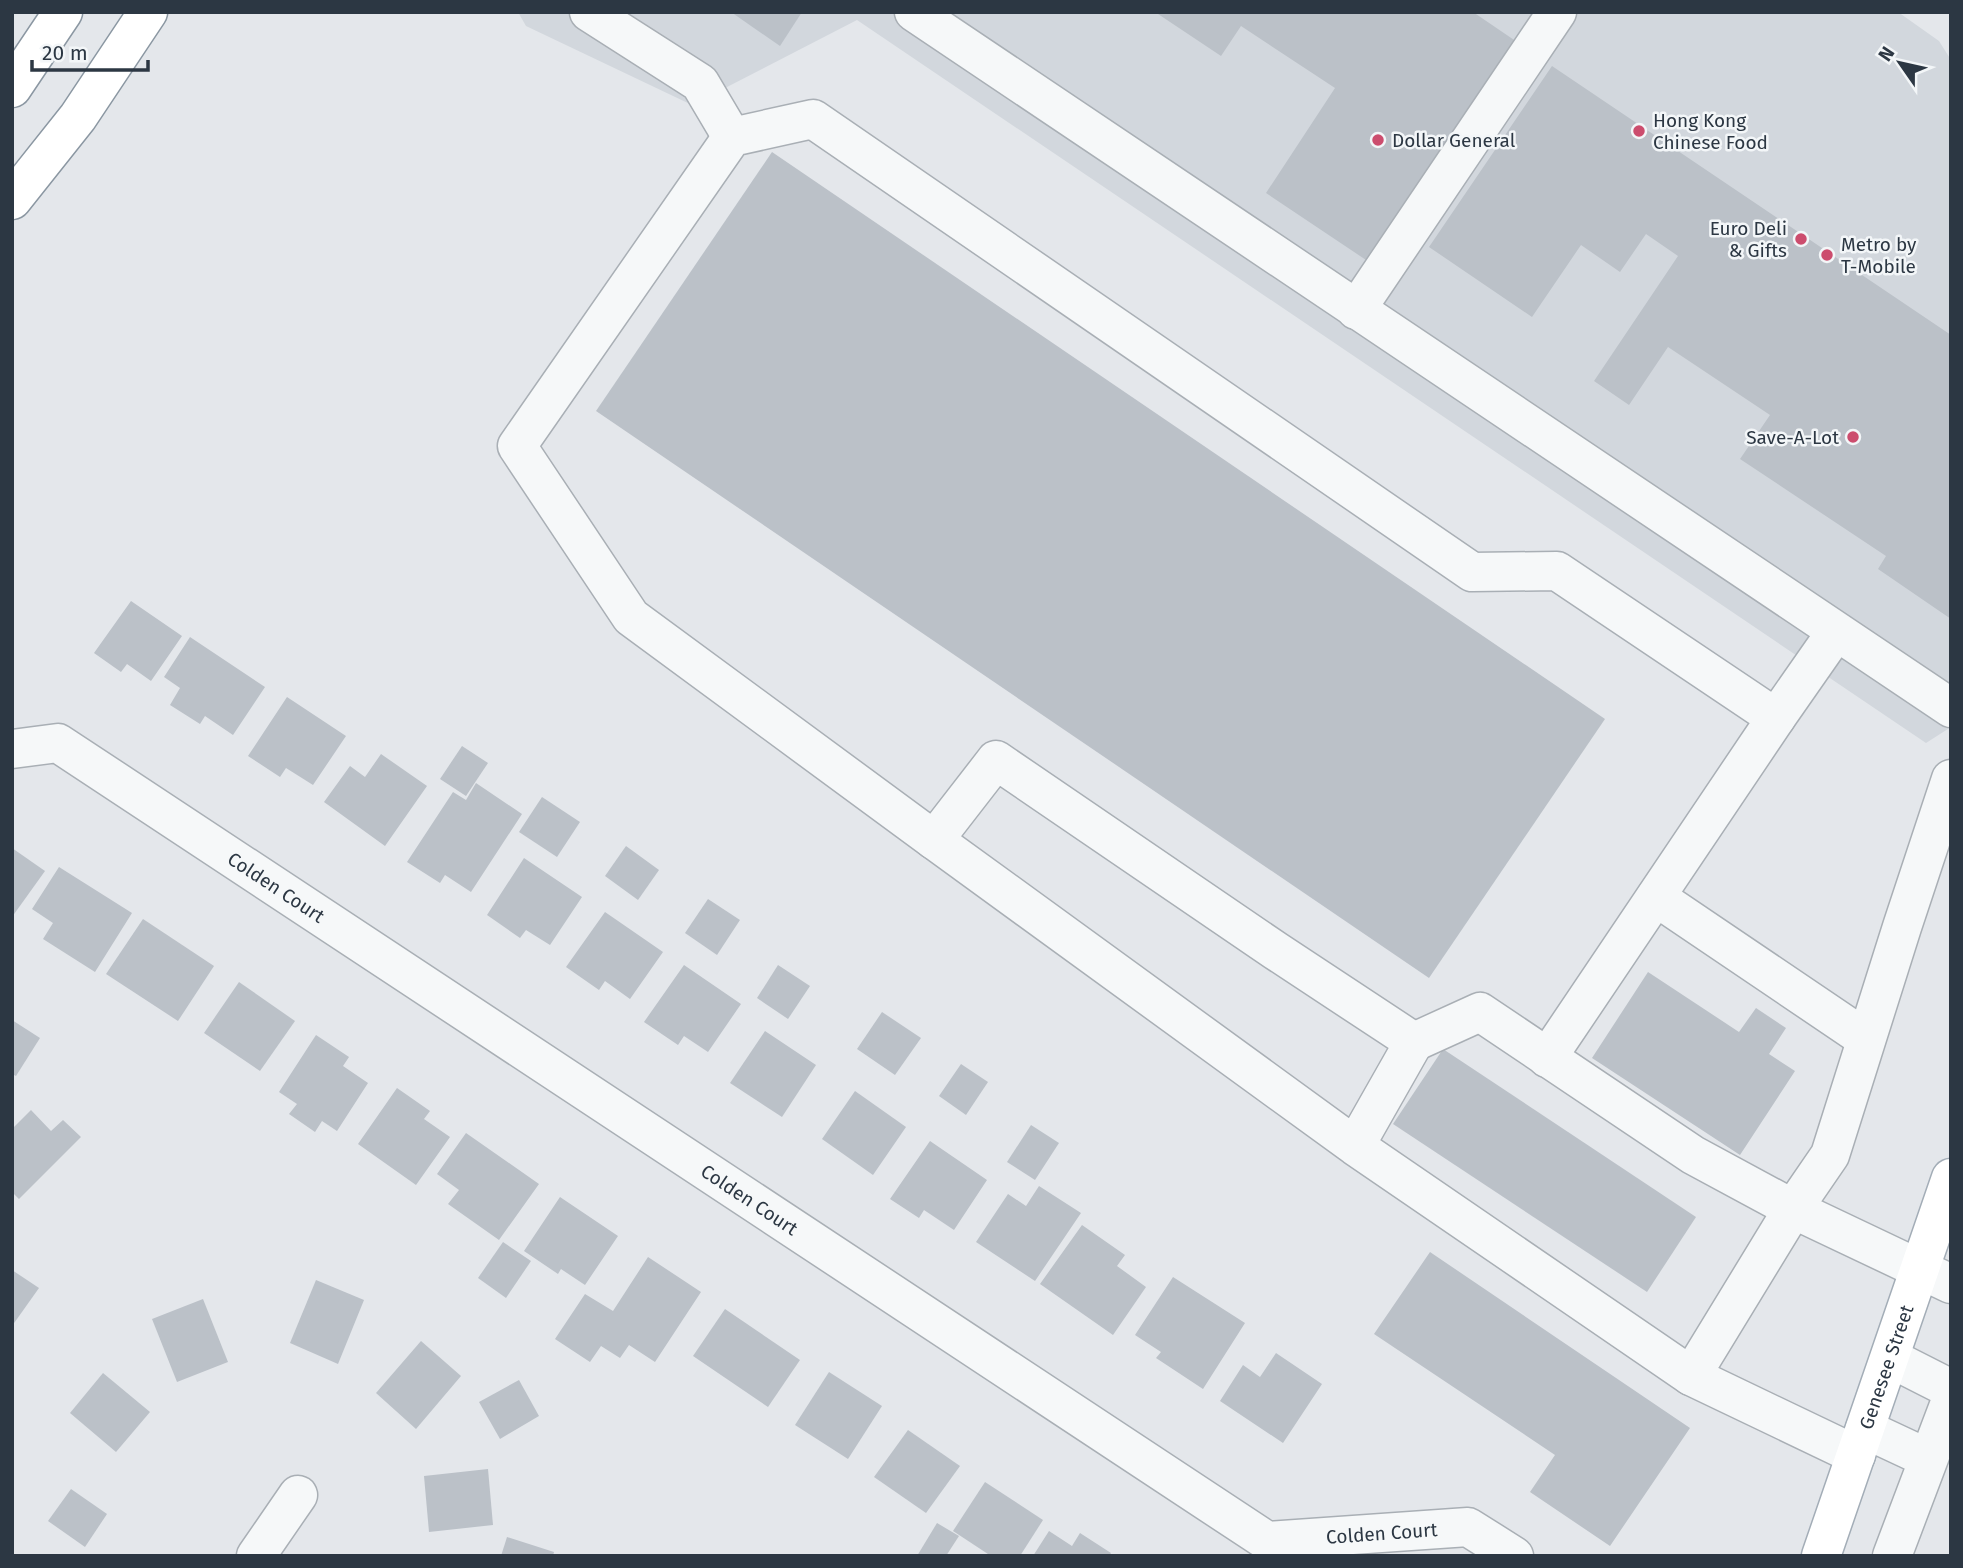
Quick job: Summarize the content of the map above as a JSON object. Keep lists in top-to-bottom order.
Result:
{
  "streets": {
    "main road": ["Genesee Street"],
    "street": ["Colden Court"]
  },
  "places": [
    "Hong Kong Chinese Food",
    "Dollar General",
    "Euro Deli & Gifts",
    "Metro by T-Mobile",
    "Save-A-Lot"
  ],
  "scale_bar": "20 m",
  "north": "top left"
}
